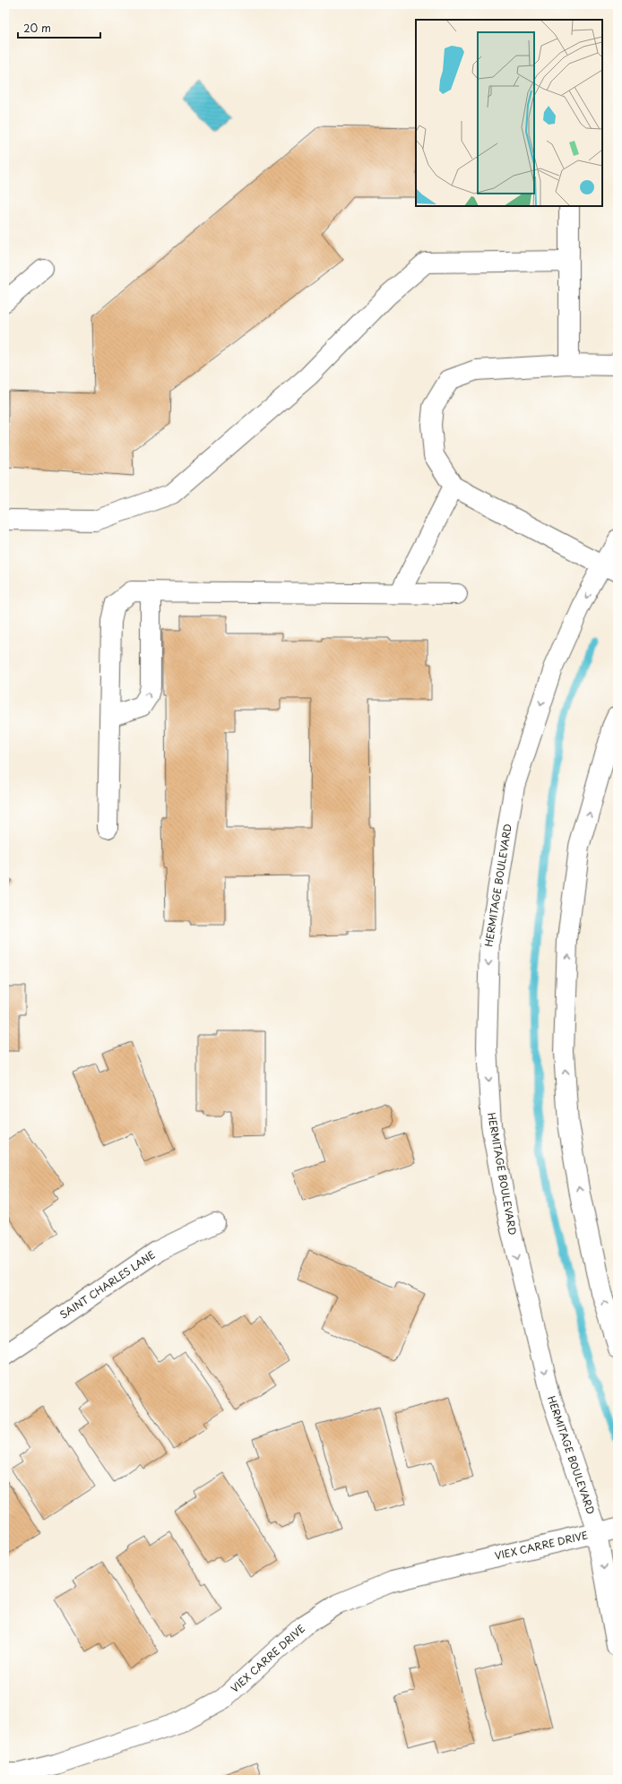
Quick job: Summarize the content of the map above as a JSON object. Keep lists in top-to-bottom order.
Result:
{
  "streets": {
    "street": ["HERMITAGE BOULEVARD", "SAINT CHARLES LANE", "VIEX CARRE DRIVE"]
  },
  "crossings": [
    ["HERMITAGE BOULEVARD", "VIEX CARRE DRIVE"]
  ],
  "scale_bar": "20 m"
}
